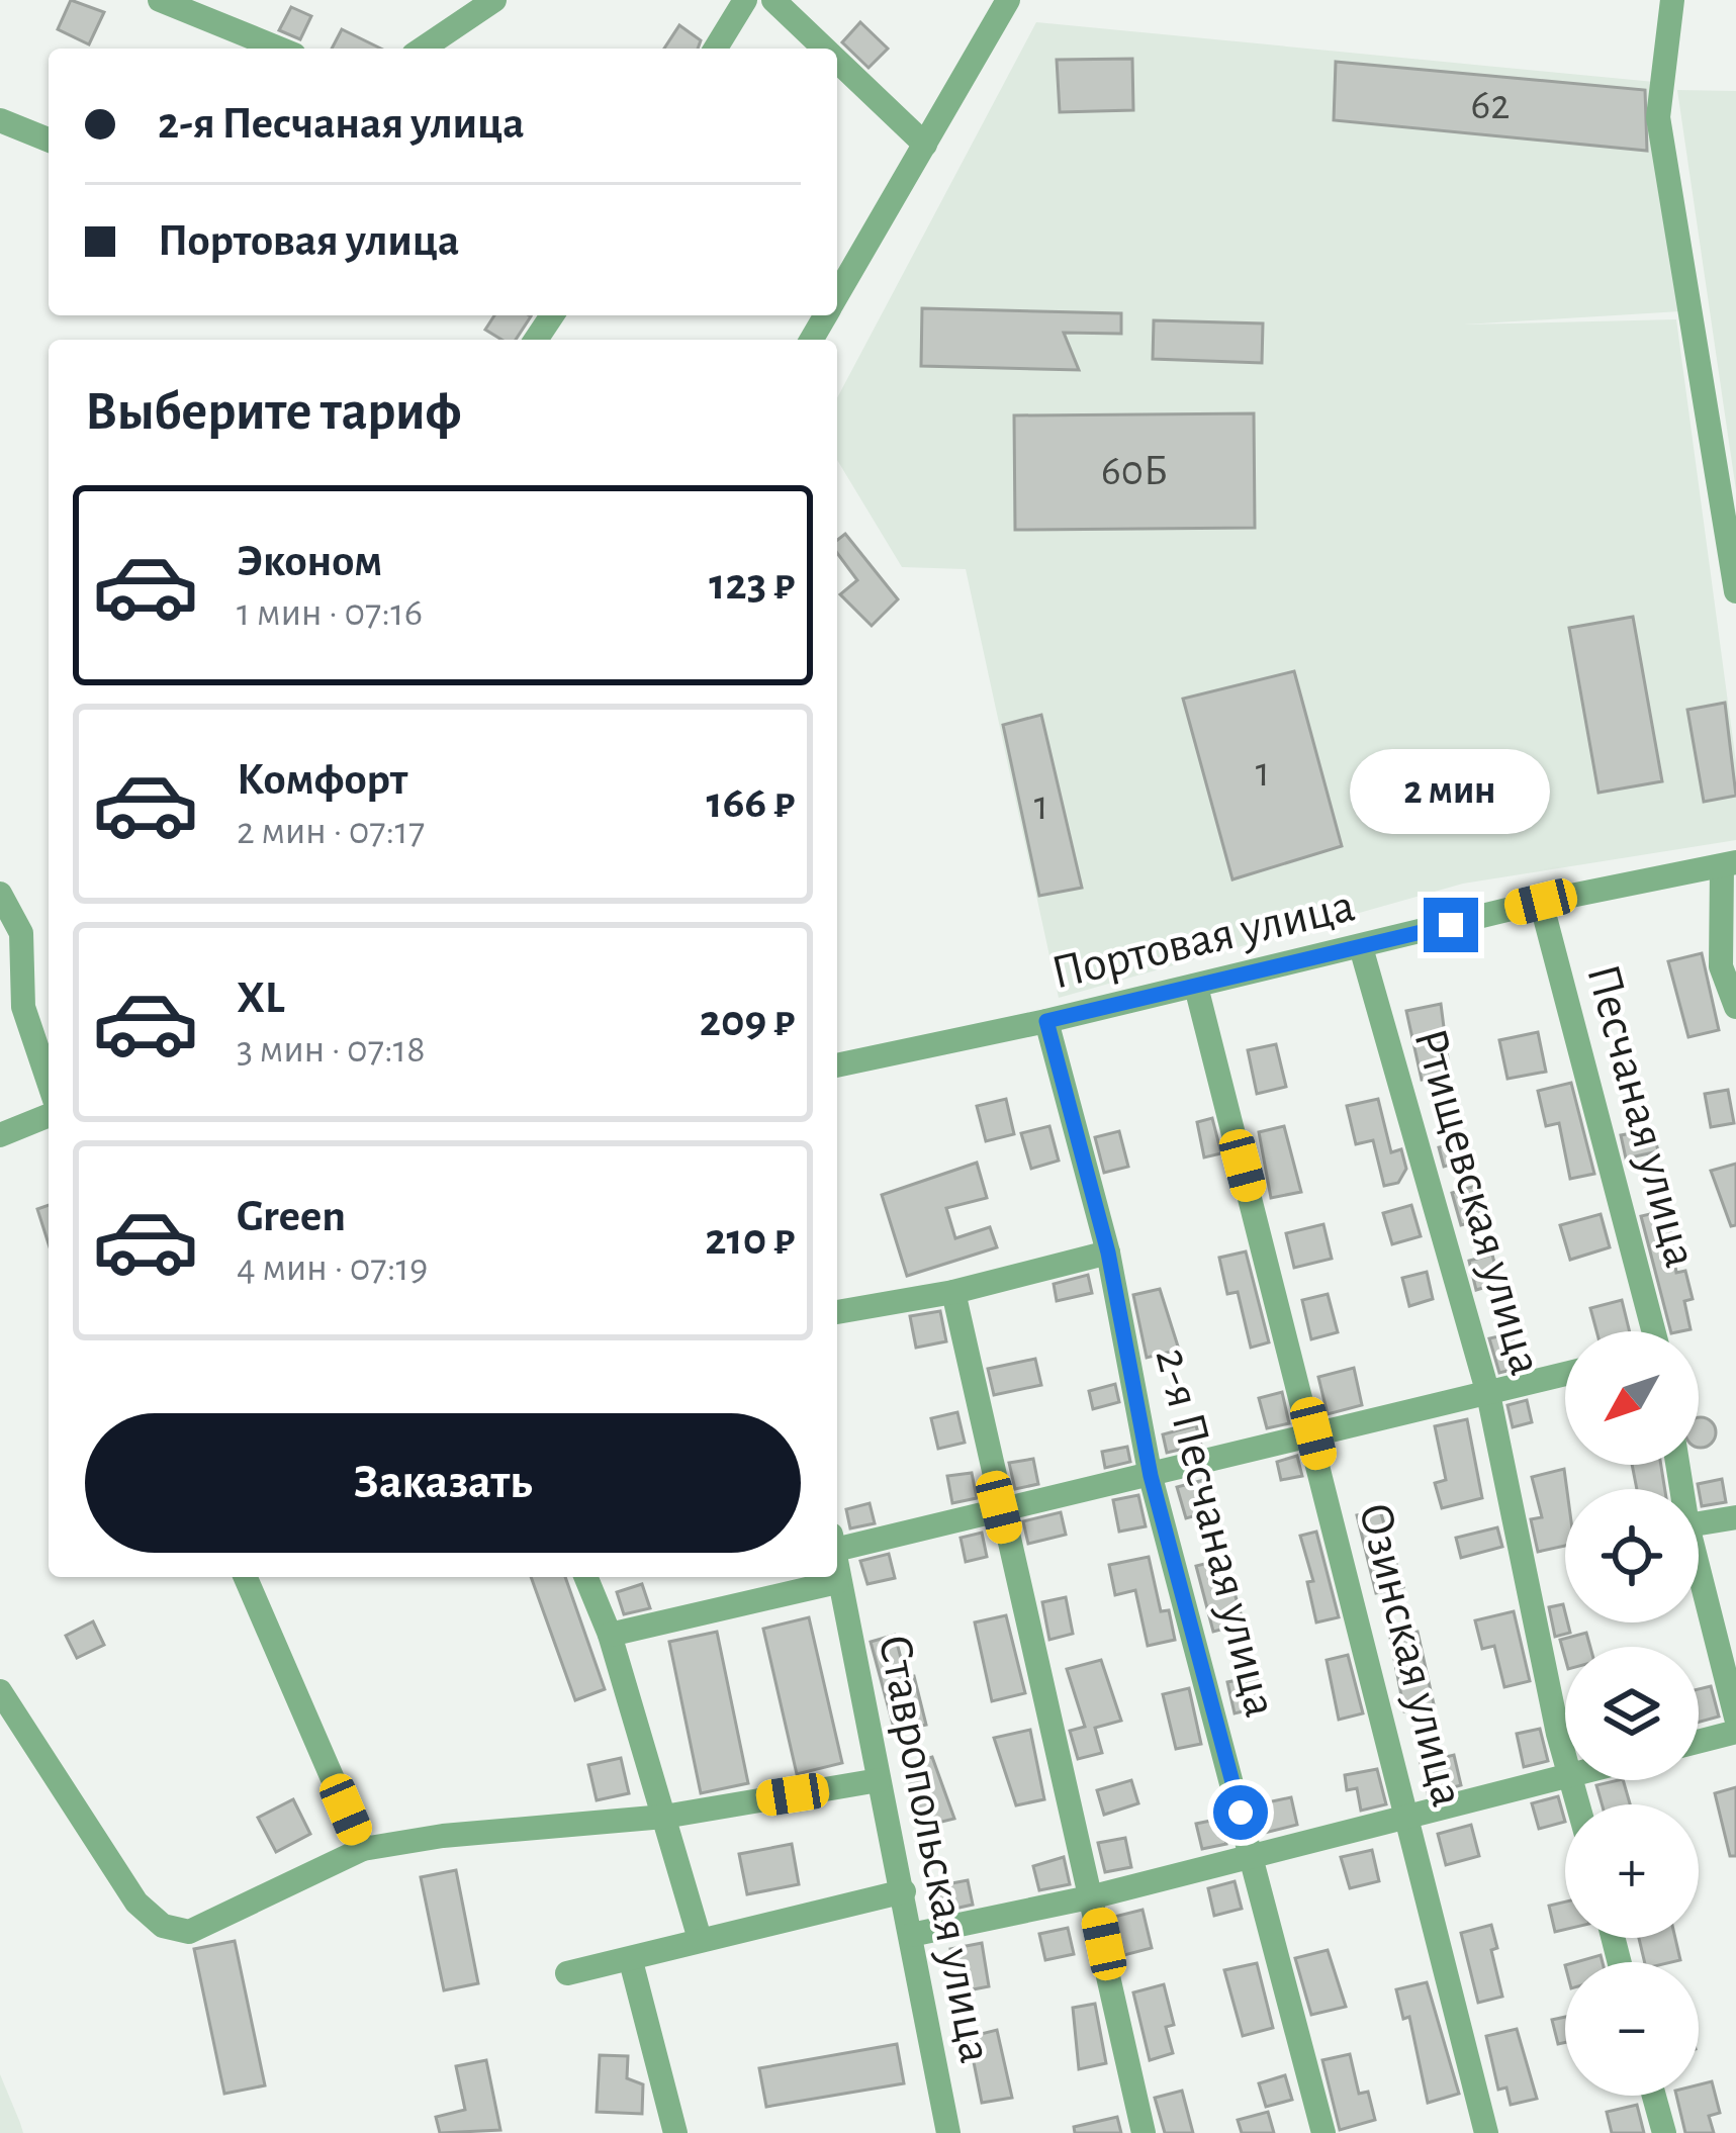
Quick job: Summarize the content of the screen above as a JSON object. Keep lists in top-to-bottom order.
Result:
{
  "streets": {
    "street": [
      "Портовая улица",
      "Песчаная улица",
      "Ртищевская улица",
      "2-я Песчаная улица",
      "Озинская улица",
      "Ставропольская улица"
    ]
  },
  "crossings": [
    ["Портовая улица", "Песчаная улица"],
    ["Портовая улица", "Ртищевская улица"],
    ["Портовая улица", "2-я Песчаная улица"],
    ["Портовая улица", "Озинская улица"]
  ],
  "house_numbers": [
    "62",
    "60Б",
    "1",
    "1"
  ],
  "north": "bottom left",
  "page": {
    "banner": ["2-я Песчаная улица", "Портовая улица"],
    "heading": "Выберите тариф",
    "list": [
      {
        "name": "Эконом",
        "note": "1 мин · 07:16",
        "value": "123 ₽"
      },
      {
        "name": "Комфорт",
        "note": "2 мин · 07:17",
        "value": "166 ₽"
      },
      {
        "name": "XL",
        "note": "3 мин · 07:18",
        "value": "209 ₽"
      },
      {
        "name": "Green",
        "note": "4 мин · 07:19",
        "value": "210 ₽"
      }
    ],
    "bubble": "2 мин",
    "map_buttons": ["+", "−"],
    "buttons": "Заказать"
  }
}
